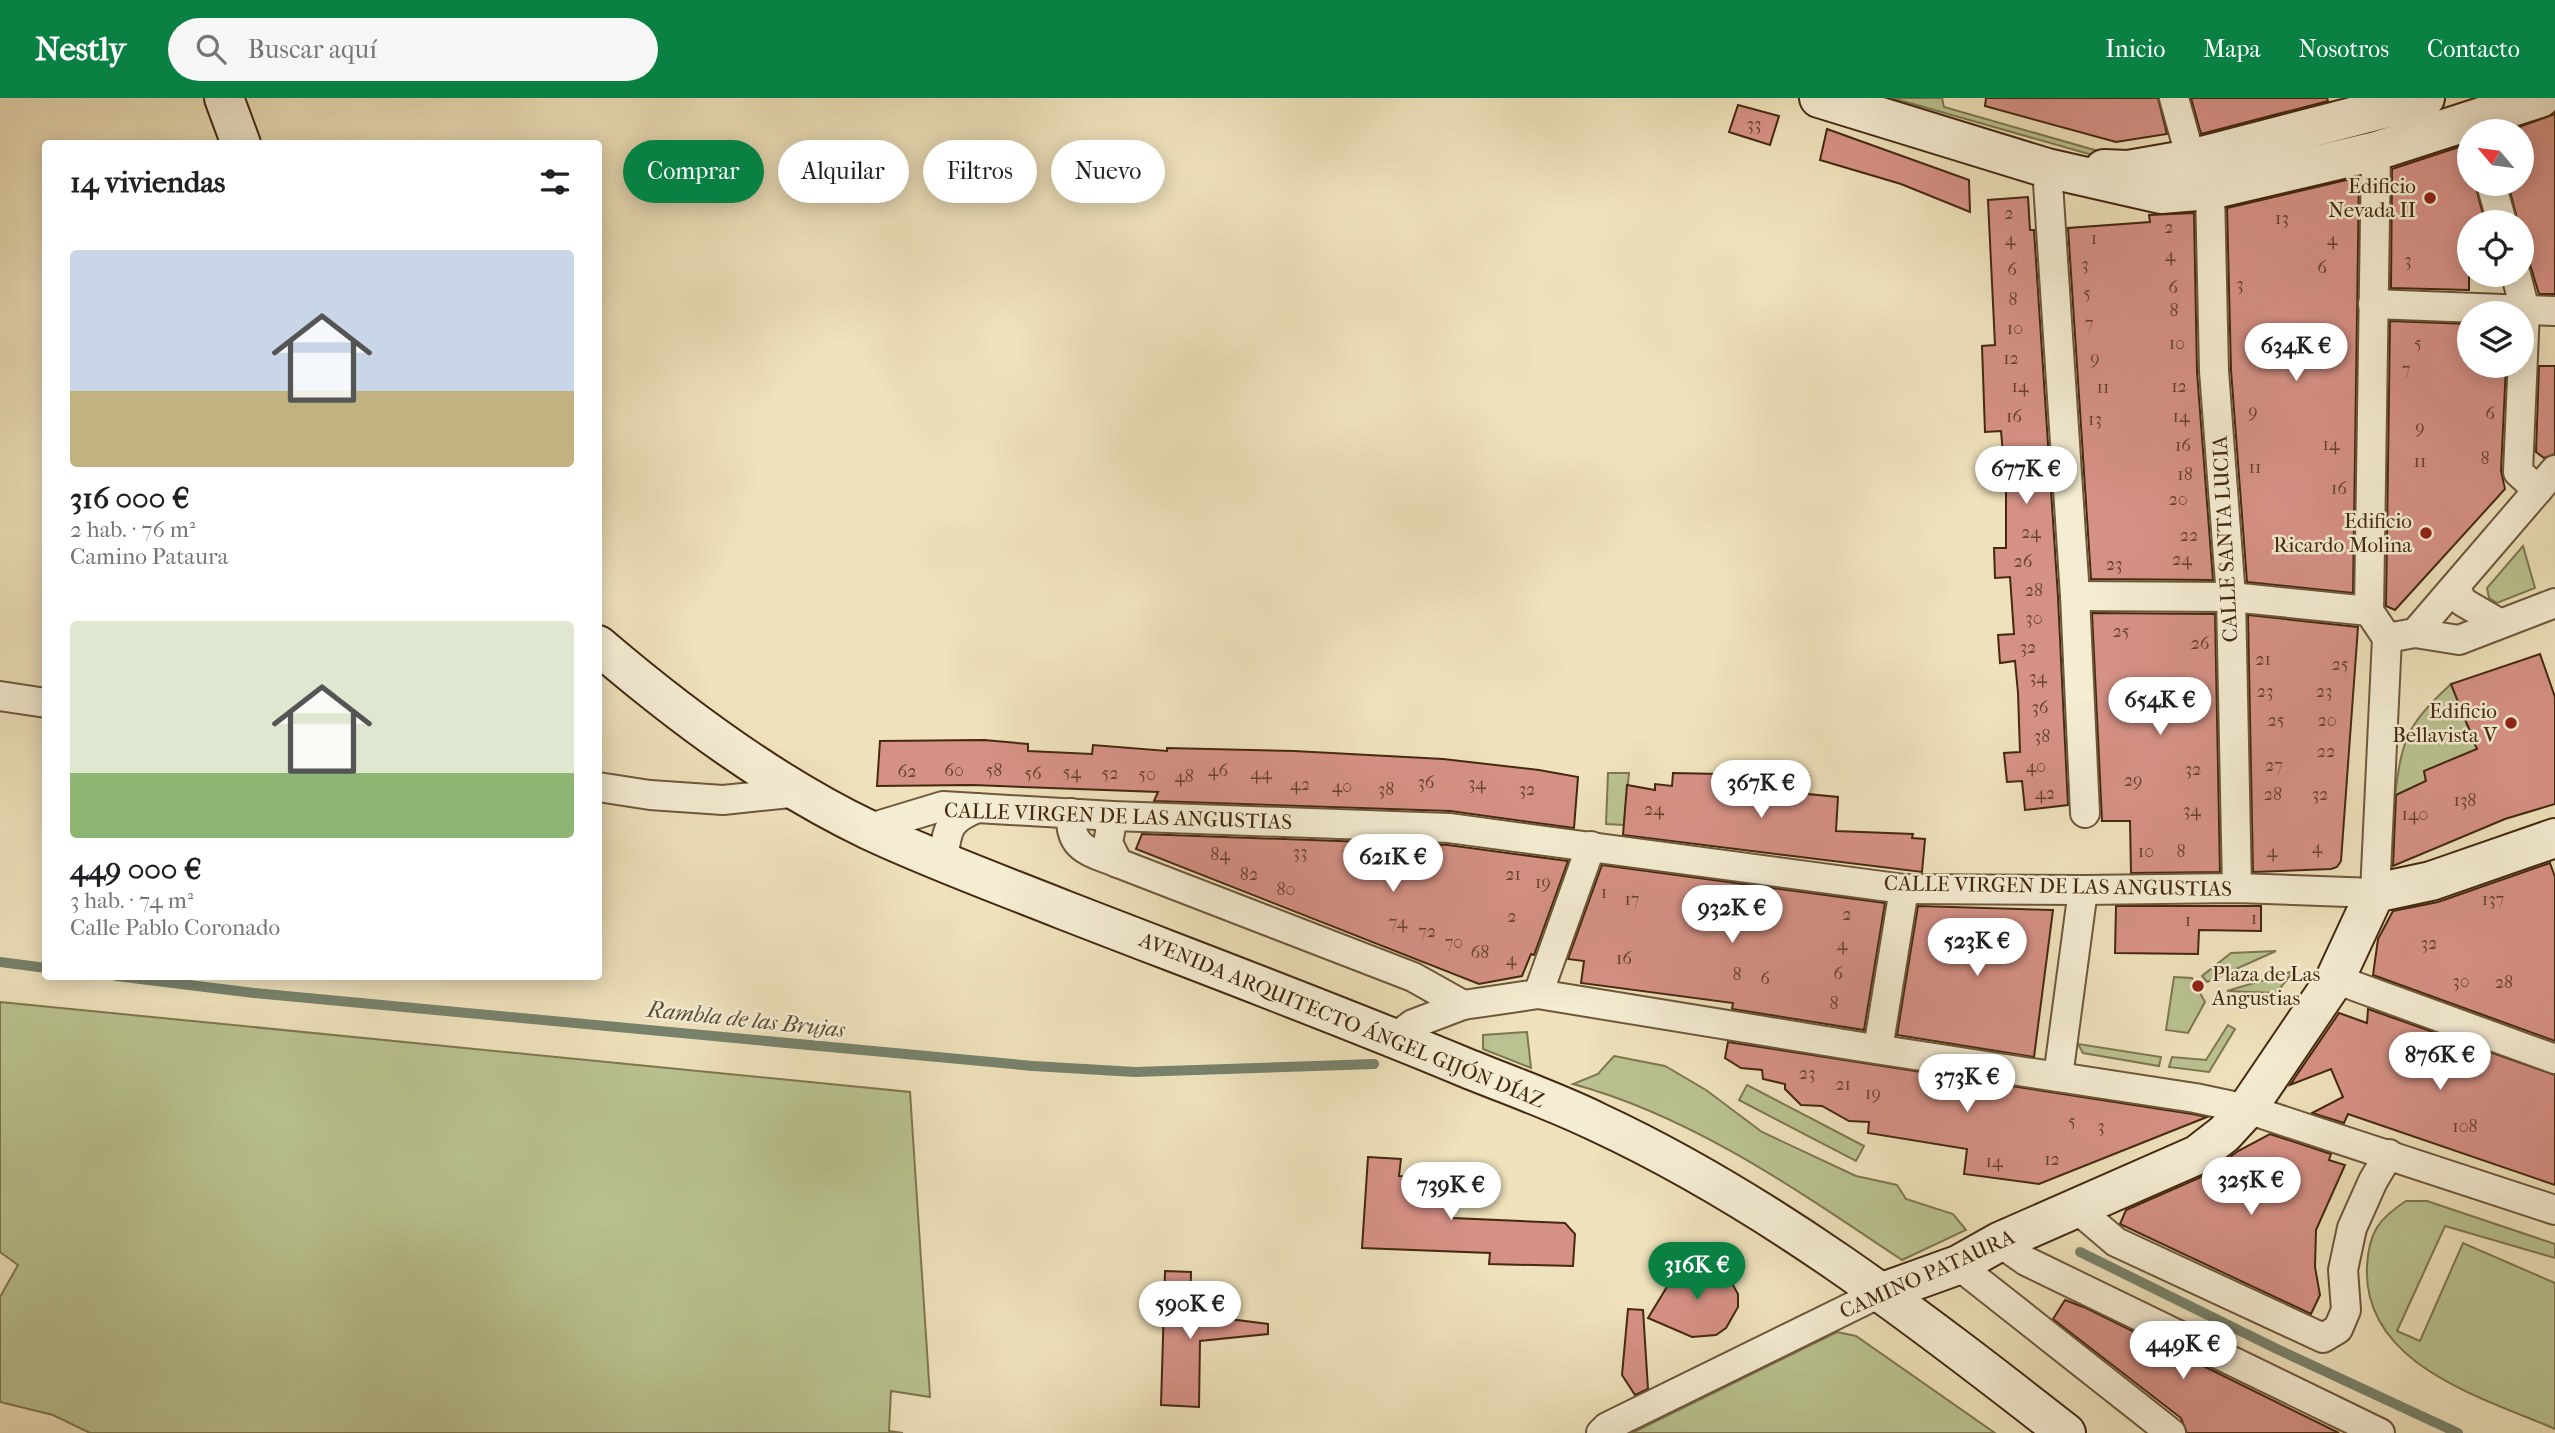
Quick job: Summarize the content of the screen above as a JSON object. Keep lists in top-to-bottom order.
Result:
{
  "streets": {
    "street": [
      "CALLE SANTA LUCIA",
      "CALLE VIRGEN DE LAS ANGUSTIAS",
      "AVENIDA ARQUITECTO ÁNGEL GIJÓN DÍAZ",
      "CAMINO PATAURA"
    ]
  },
  "crossings": [
    ["CALLE SANTA LUCIA", "CALLE VIRGEN DE LAS ANGUSTIAS"],
    ["CALLE VIRGEN DE LAS ANGUSTIAS", "AVENIDA ARQUITECTO ÁNGEL GIJÓN DÍAZ"],
    ["CALLE VIRGEN DE LAS ANGUSTIAS", "CAMINO PATAURA"],
    ["AVENIDA ARQUITECTO ÁNGEL GIJÓN DÍAZ", "CAMINO PATAURA"]
  ],
  "water": ["Rambla de las Brujas"],
  "places": [
    "Edificio Nevada II",
    "Edificio Ricardo Molina",
    "Edificio Bellavista V",
    "Plaza de Las Angustias"
  ],
  "house_numbers": [
    "33",
    "2",
    "13",
    "2",
    "1",
    "4",
    "4",
    "4",
    "3",
    "3",
    "6",
    "6",
    "3",
    "6",
    "5",
    "8",
    "8",
    "7",
    "10",
    "10",
    "5",
    "12",
    "9",
    "7",
    "14",
    "12",
    "11",
    "9",
    "6",
    "16",
    "14",
    "13",
    "9",
    "14",
    "16",
    "8",
    "11",
    "11",
    "18",
    "16",
    "20",
    "24",
    "22",
    "24",
    "26",
    "23",
    "28",
    "30",
    "25",
    "26",
    "32",
    "21",
    "25",
    "34",
    "23",
    "23",
    "36",
    "25",
    "20",
    "38",
    "22",
    "27",
    "40",
    "32",
    "60",
    "58",
    "46",
    "62",
    "54",
    "56",
    "52",
    "44",
    "50",
    "48",
    "29",
    "36",
    "34",
    "42",
    "40",
    "38",
    "32",
    "42",
    "28",
    "32",
    "138",
    "24",
    "34",
    "140",
    "4",
    "10",
    "8",
    "4",
    "33",
    "84",
    "82",
    "21",
    "19",
    "80",
    "1",
    "17",
    "137",
    "2",
    "2",
    "1",
    "1",
    "74",
    "72",
    "70",
    "32",
    "4",
    "68",
    "16",
    "4",
    "6",
    "8",
    "6",
    "30",
    "28",
    "8",
    "23",
    "21",
    "19",
    "5",
    "3",
    "108",
    "12",
    "14"
  ],
  "north": "top left",
  "page": {
    "header": "Nestly",
    "search": "Buscar aquí",
    "nav": [
      "Inicio",
      "Mapa",
      "Nosotros",
      "Contacto"
    ],
    "chip": [
      "Comprar",
      "Alquilar",
      "Filtros",
      "Nuevo"
    ],
    "heading": "14 viviendas",
    "list": [
      {
        "name": "316 000 €",
        "note": "2 hab. · 76 m² · Camino Pataura"
      },
      {
        "name": "449 000 €",
        "note": "3 hab. · 74 m² · Calle Pablo Coronado"
      }
    ],
    "price": [
      "634K €",
      "677K €",
      "654K €",
      "367K €",
      "621K €",
      "932K €",
      "523K €",
      "876K €",
      "373K €",
      "325K €",
      "739K €",
      "316K €",
      "590K €",
      "449K €"
    ]
  }
}
